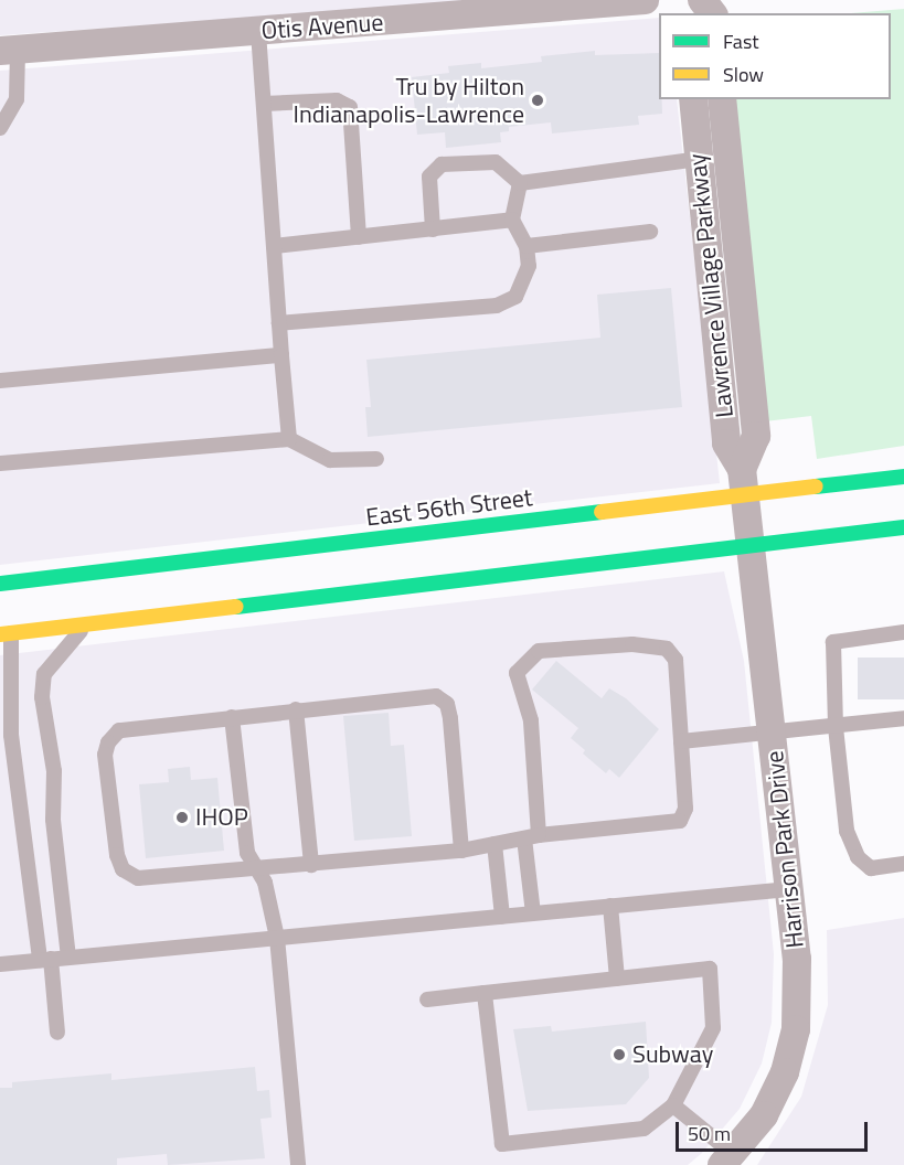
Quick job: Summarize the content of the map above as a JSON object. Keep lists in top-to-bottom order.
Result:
{
  "streets": {
    "main road": ["East 56th Street"],
    "street": ["Otis Avenue", "Lawrence Village Parkway", "Harrison Park Drive"]
  },
  "crossings": [
    ["Lawrence Village Parkway", "East 56th Street"],
    ["Lawrence Village Parkway", "Harrison Park Drive"],
    ["East 56th Street", "Harrison Park Drive"]
  ],
  "places": ["Tru by Hilton Indianapolis-Lawrence", "IHOP", "Subway"],
  "legend": ["Fast", "Slow"],
  "scale_bar": "50 m"
}
